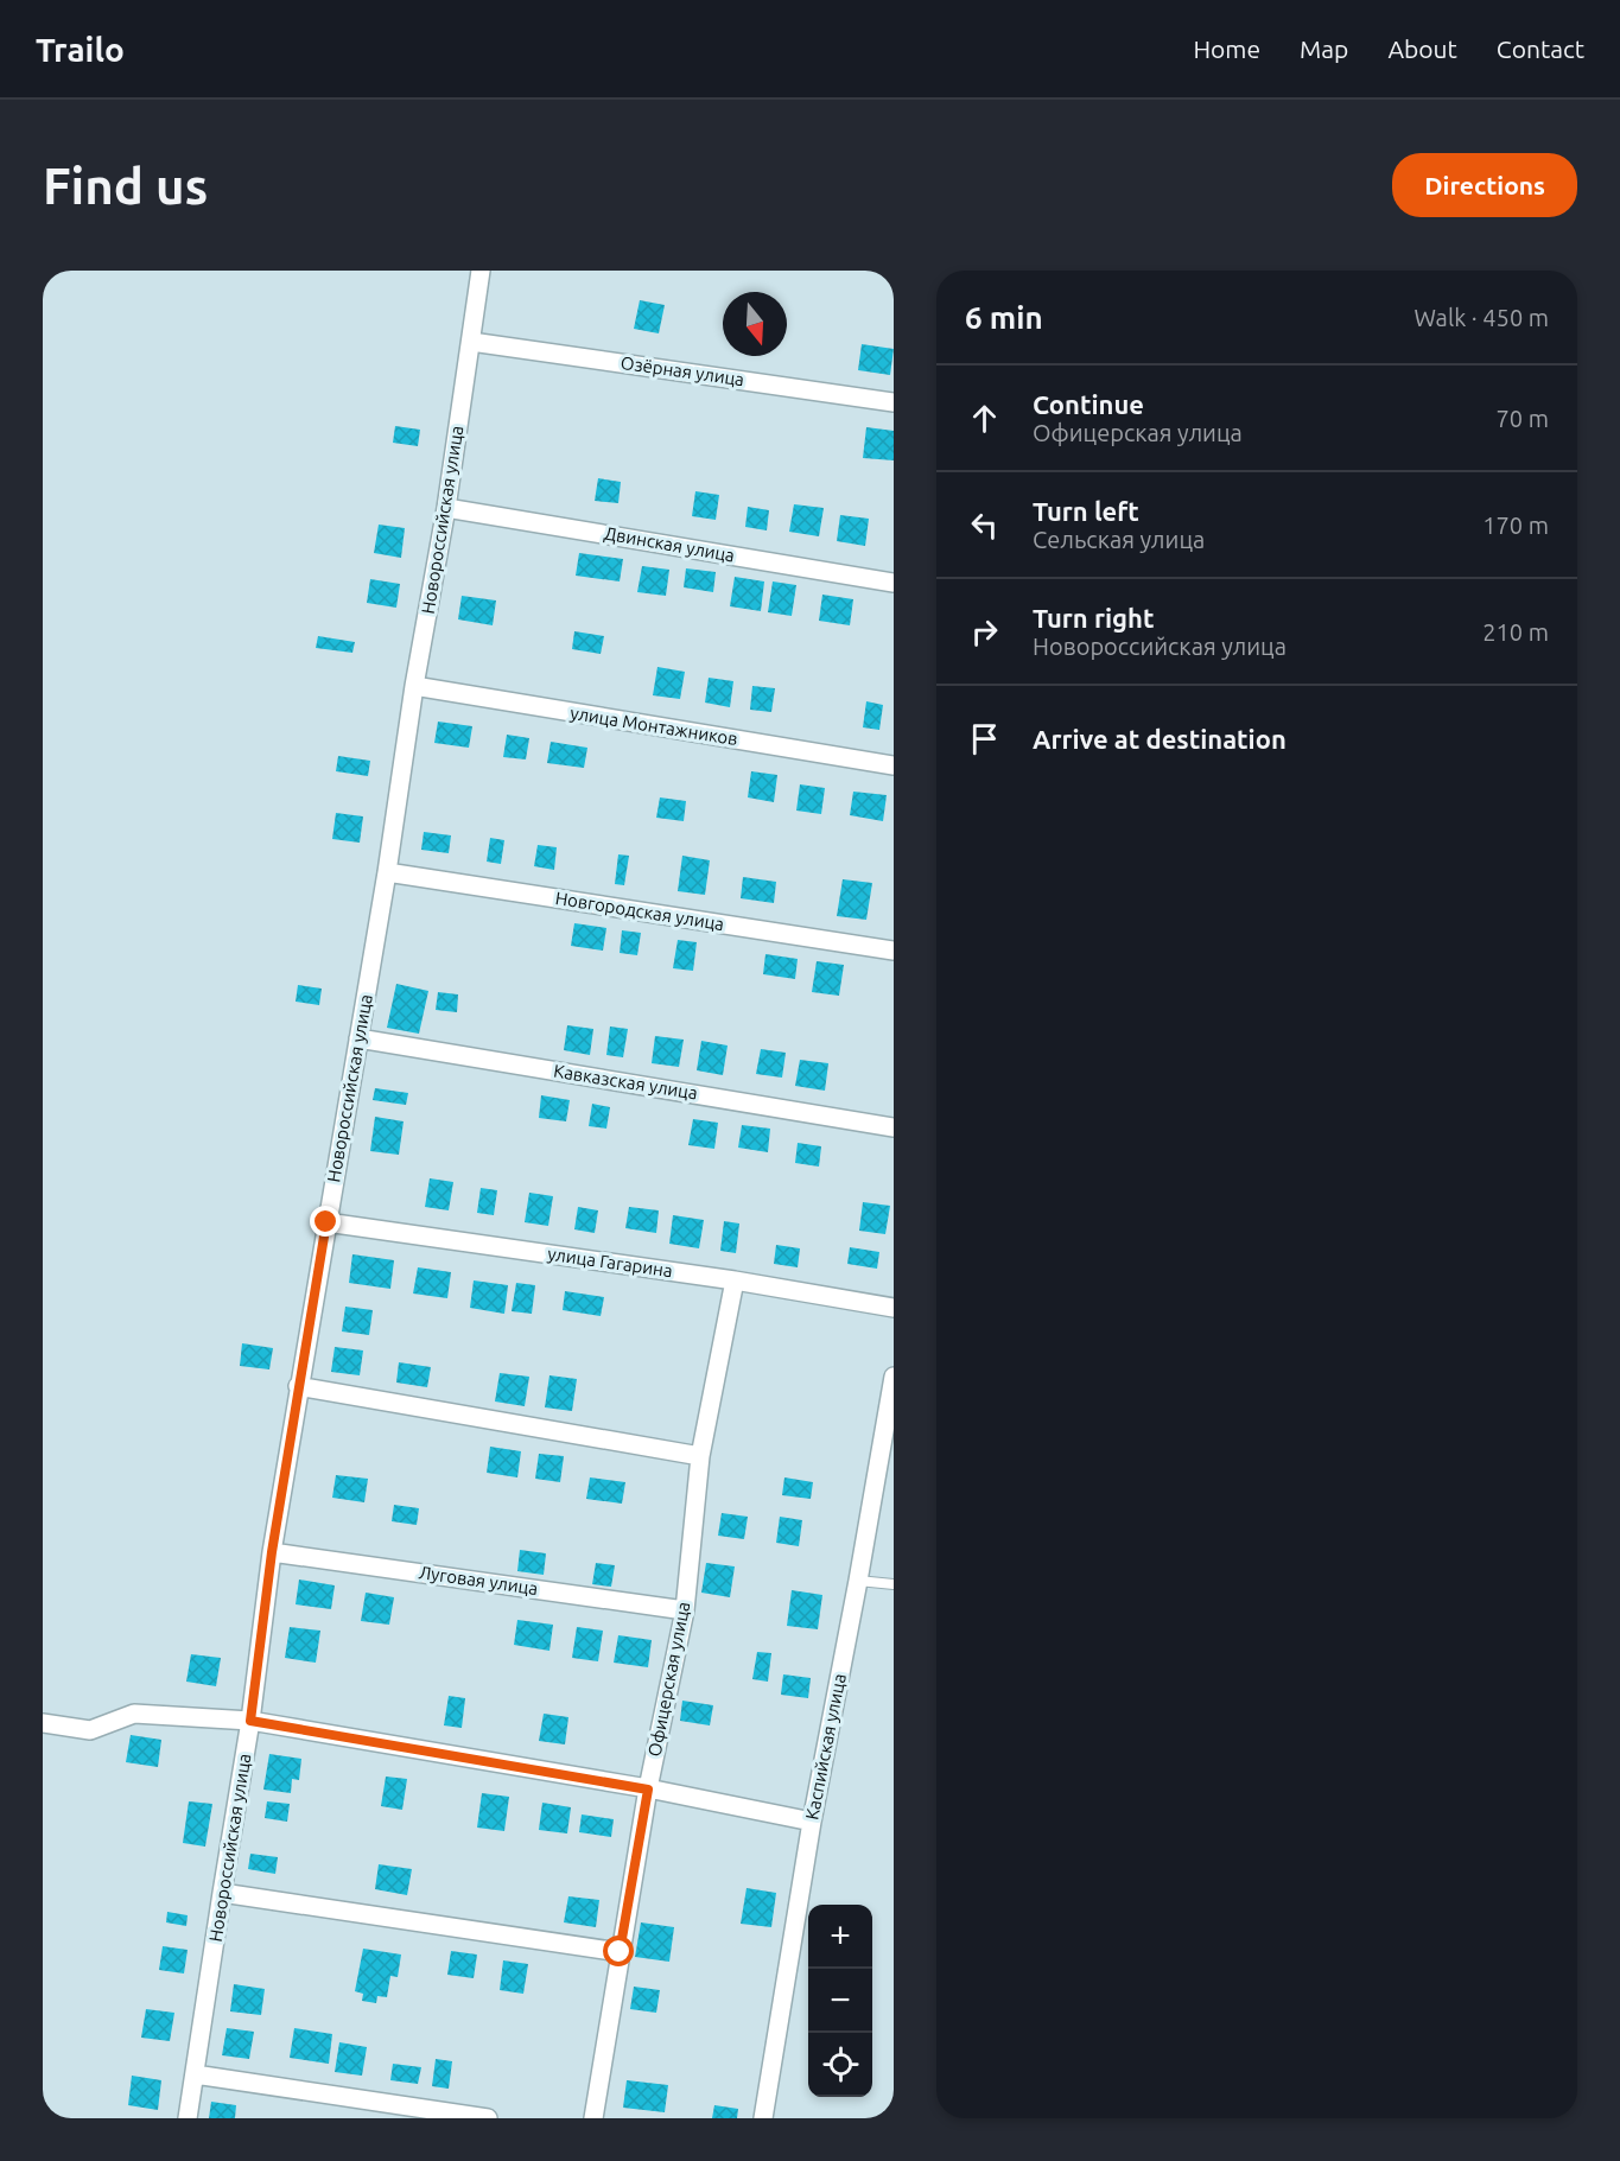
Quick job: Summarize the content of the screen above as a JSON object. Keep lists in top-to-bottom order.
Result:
{
  "streets": {
    "street": [
      "Озёрная улица",
      "Новороссийская улица",
      "Двинская улица",
      "улица Монтажников",
      "Новгородская улица",
      "Кавказская улица",
      "улица Гагарина",
      "Луговая улица",
      "Офицерская улица",
      "Каспийская улица"
    ]
  },
  "crossings": [
    ["Озёрная улица", "Новороссийская улица"],
    ["Новороссийская улица", "Двинская улица"],
    ["Новороссийская улица", "улица Монтажников"],
    ["Новороссийская улица", "Новгородская улица"],
    ["Новороссийская улица", "Кавказская улица"],
    ["Новороссийская улица", "улица Гагарина"],
    ["Новороссийская улица", "Луговая улица"],
    ["улица Гагарина", "Офицерская улица"],
    ["Луговая улица", "Офицерская улица"]
  ],
  "north": "bottom",
  "page": {
    "header": "Trailo",
    "nav": [
      "Home",
      "Map",
      "About",
      "Contact"
    ],
    "buttons": "Directions",
    "title": "Find us",
    "heading": ["6 min", "Walk · 450 m"],
    "list": [
      ["Continue", "Офицерская улица", "70 m"],
      ["Turn left", "Сельская улица", "170 m"],
      ["Turn right", "Новороссийская улица", "210 m"],
      "Arrive at destination"
    ],
    "map_buttons": ["+", "−"]
  }
}
